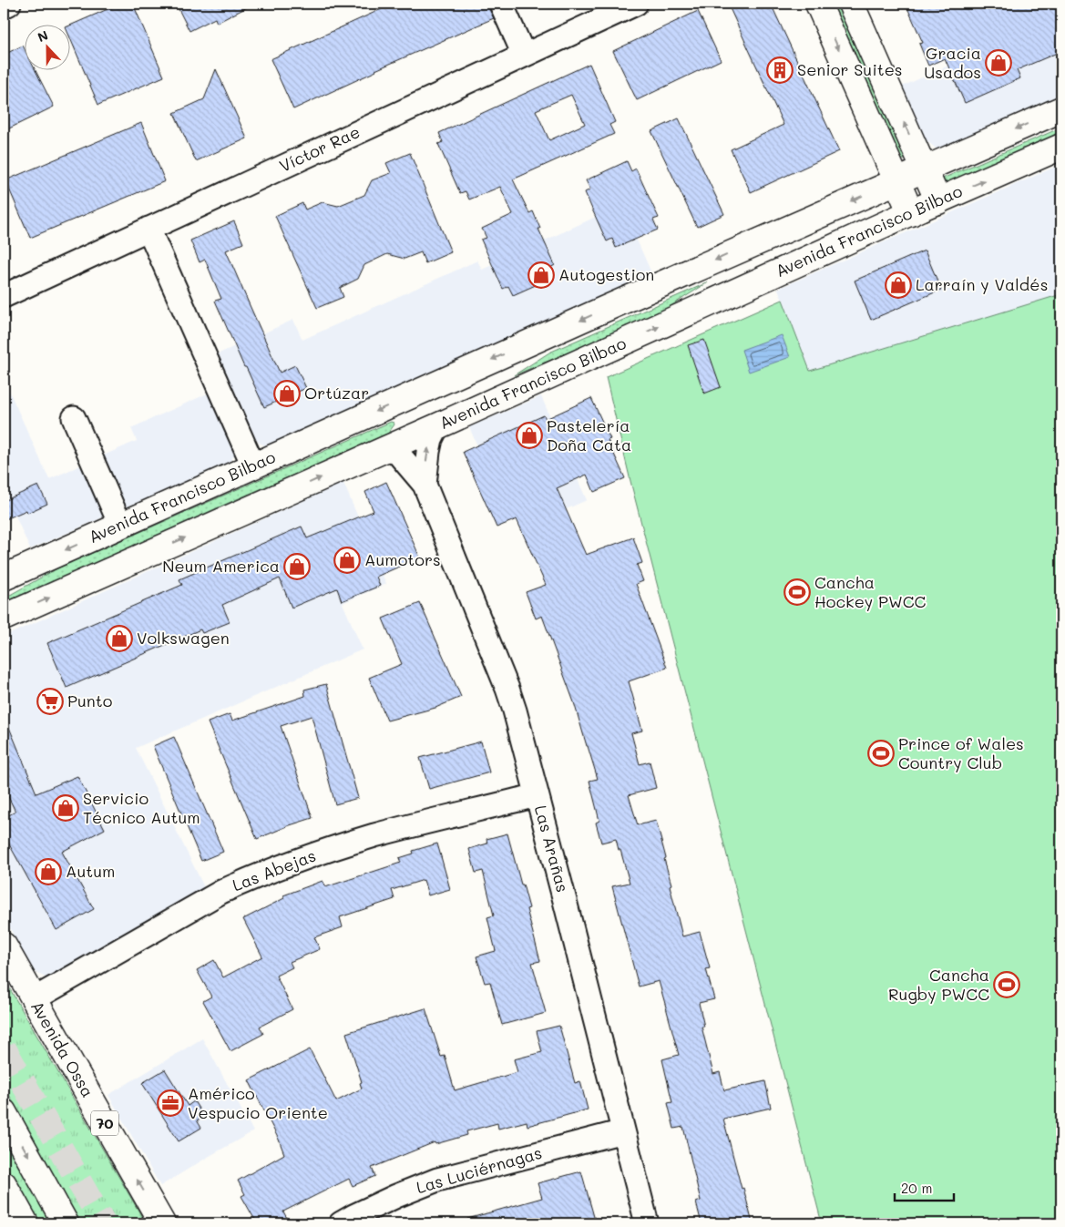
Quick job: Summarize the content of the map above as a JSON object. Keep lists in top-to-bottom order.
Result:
{
  "streets": {
    "main road": ["Avenida Francisco Bilbao", "Avenida Ossa", "70"],
    "street": [
      "Víctor Rae",
      "Las Arañas",
      "Las Abejas",
      "Las Luciérnagas"
    ]
  },
  "crossings": [
    ["Avenida Francisco Bilbao", "Las Arañas"],
    ["Las Arañas", "Las Abejas"],
    ["Las Arañas", "Las Luciérnagas"],
    ["Las Abejas", "Avenida Ossa"]
  ],
  "places": {
    "shop": [
      "Gracia Usados",
      "Autogestion",
      "Larraín y Valdés",
      "Ortúzar",
      "Pastelería Doña Cata",
      "Aumotors",
      "Neum America",
      "Volkswagen",
      "Servicio Técnico Autum",
      "Autum"
    ],
    "building": ["Senior Suites"],
    "sports": ["Cancha Hockey PWCC", "Prince of Wales Country Club", "Cancha Rugby PWCC"],
    "supermarket": ["Punto"],
    "office": ["Américo Vespucio Oriente"]
  },
  "scale_bar": "20 m",
  "north": "top"
}
